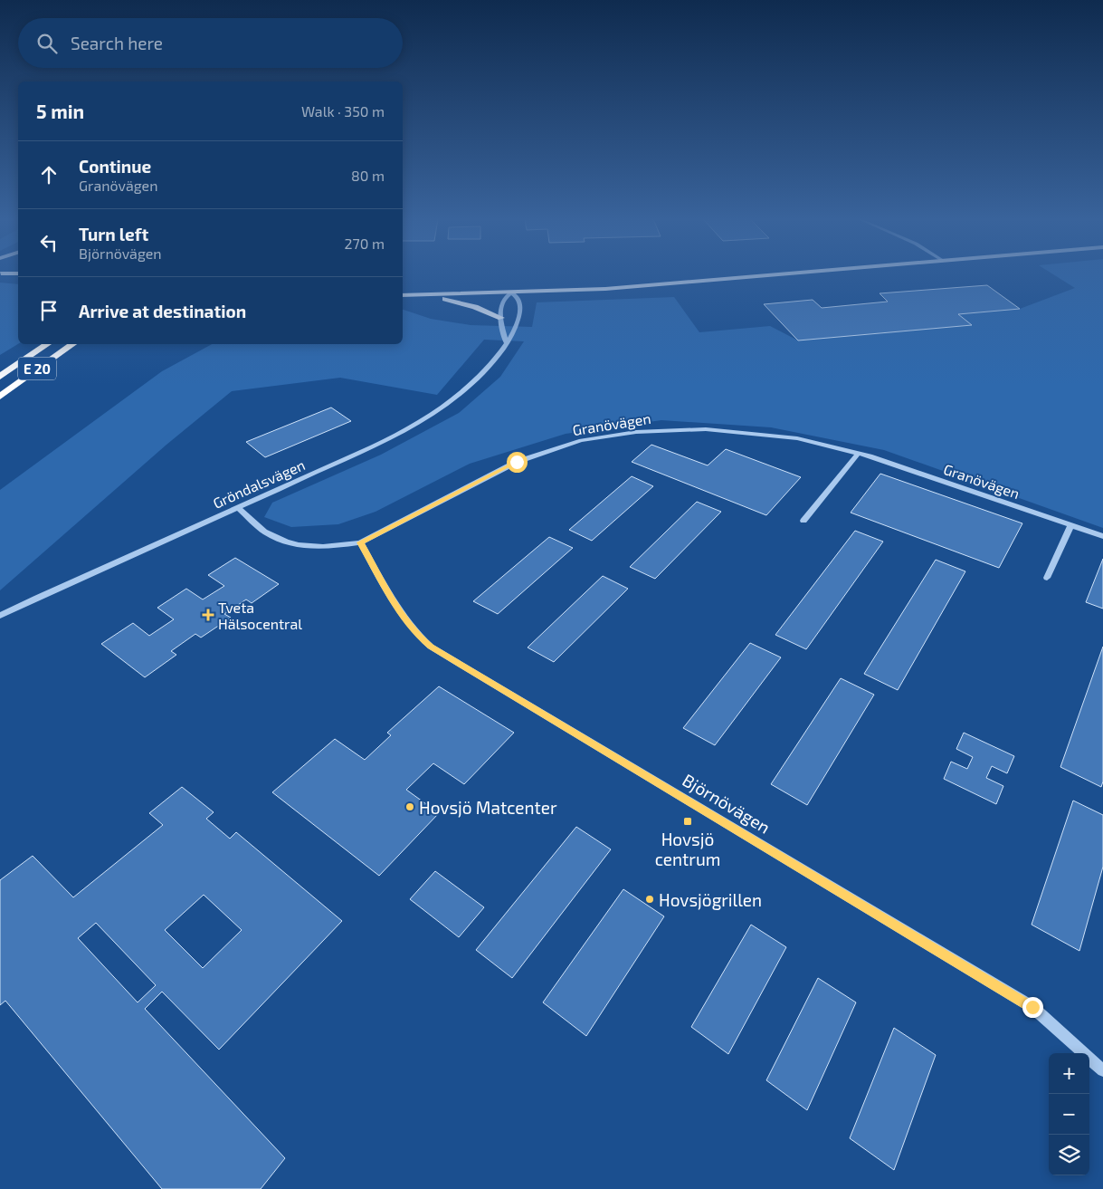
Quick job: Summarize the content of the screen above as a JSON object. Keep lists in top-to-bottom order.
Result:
{
  "streets": {
    "highway": ["E 20"],
    "street": ["Granövägen", "Gröndalsvägen", "Björnövägen"]
  },
  "crossings": [
    ["Granövägen", "Gröndalsvägen"],
    ["Granövägen", "Björnövägen"]
  ],
  "places": {
    "health": ["Tveta Hälsocentral"],
    "other": ["Hovsjö Matcenter", "Hovsjögrillen"],
    "transit": ["Hovsjö centrum"]
  },
  "page": {
    "search": "Search here",
    "heading": ["5 min", "Walk · 350 m"],
    "list": [
      ["Continue", "Granövägen", "80 m"],
      ["Turn left", "Björnövägen", "270 m"],
      "Arrive at destination"
    ],
    "map_buttons": ["+", "−"]
  }
}
